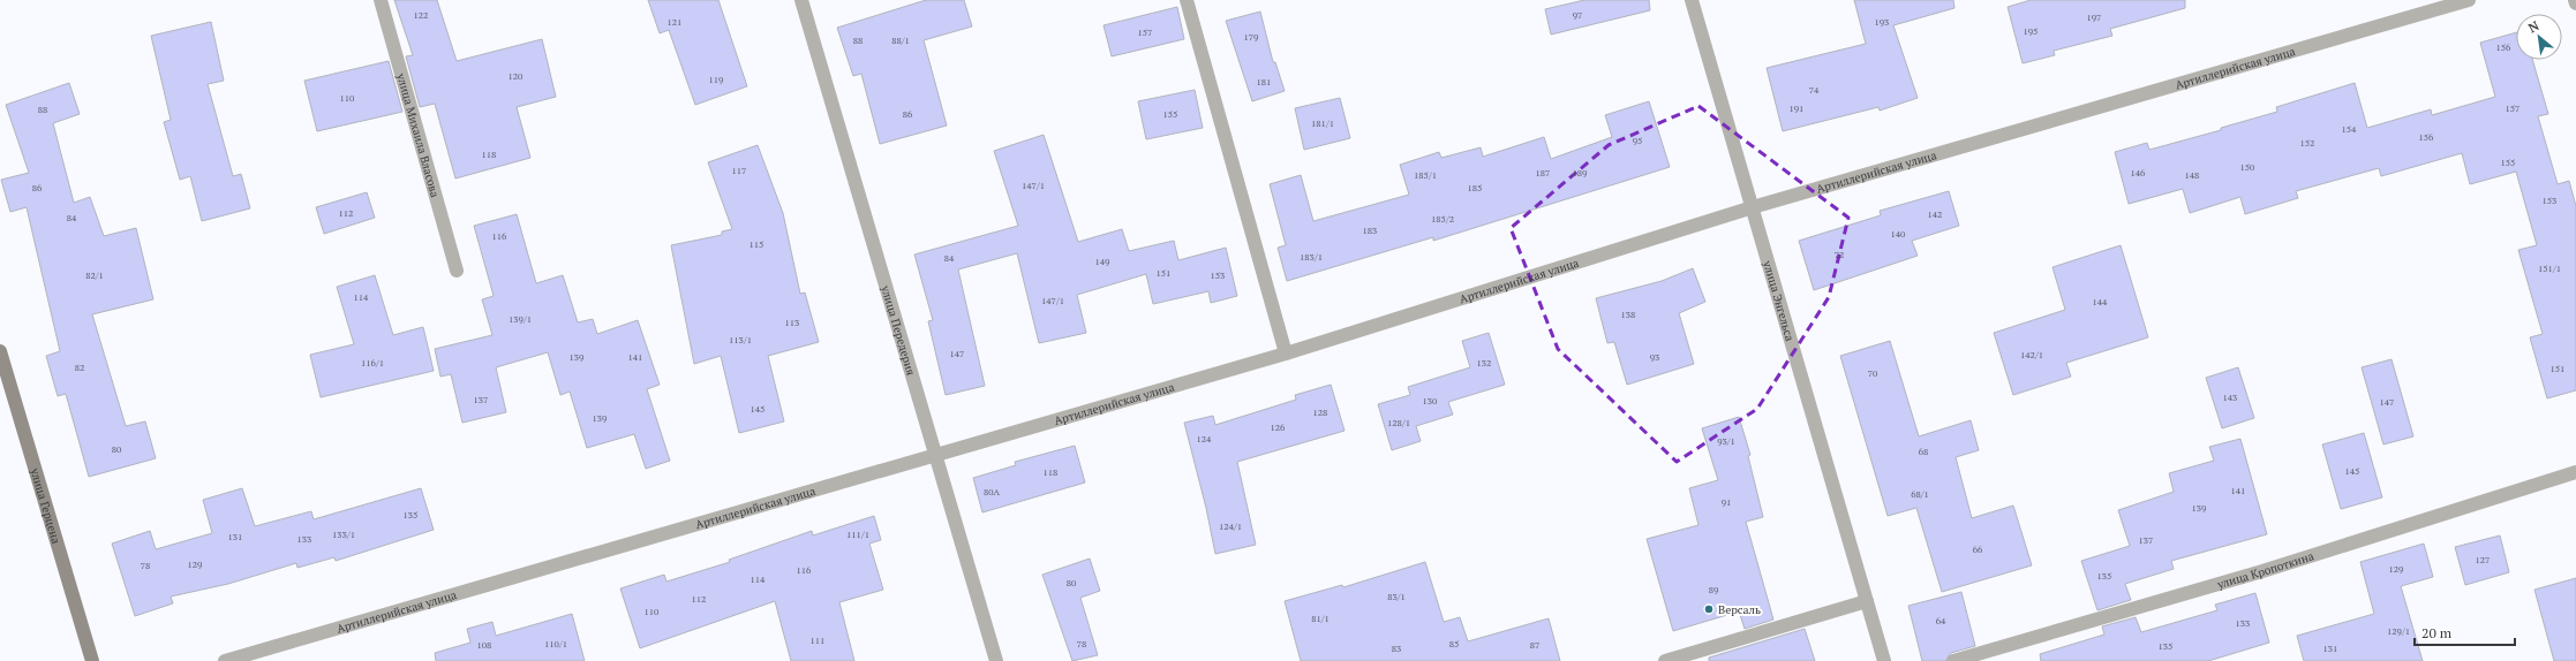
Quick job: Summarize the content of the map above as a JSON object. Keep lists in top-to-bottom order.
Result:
{
  "streets": {
    "street": [
      "Артиллерийская улица",
      "улица Михаила Власова",
      "улица Энгельса",
      "улица Передерия",
      "улица Герцена",
      "улица Кропоткина"
    ]
  },
  "crossings": [
    ["Артиллерийская улица", "улица Энгельса"],
    ["Артиллерийская улица", "улица Передерия"]
  ],
  "places": ["Версаль"],
  "house_numbers": [
    "122",
    "97",
    "197",
    "121",
    "193",
    "195",
    "157",
    "179",
    "88",
    "88/1",
    "156",
    "120",
    "119",
    "181",
    "74",
    "110",
    "191",
    "157",
    "88",
    "86",
    "155",
    "181/1",
    "154",
    "156",
    "95",
    "152",
    "118",
    "155",
    "150",
    "117",
    "187",
    "189",
    "146",
    "185/1",
    "148",
    "147/1",
    "86",
    "185",
    "153",
    "112",
    "142",
    "84",
    "185/2",
    "183",
    "140",
    "116",
    "115",
    "72",
    "183/1",
    "84",
    "149",
    "151/1",
    "151",
    "82/1",
    "153",
    "114",
    "147/1",
    "144",
    "138",
    "139/1",
    "113",
    "113/1",
    "147",
    "142/1",
    "139",
    "141",
    "93",
    "116/1",
    "132",
    "82",
    "151",
    "70",
    "143",
    "137",
    "130",
    "147",
    "145",
    "128",
    "139",
    "128/1",
    "126",
    "124",
    "93/1",
    "80",
    "68",
    "145",
    "118",
    "141",
    "80А",
    "68/1",
    "91",
    "139",
    "135",
    "124/1",
    "133/1",
    "111/1",
    "131",
    "133",
    "137",
    "66",
    "127",
    "129",
    "78",
    "129",
    "116",
    "135",
    "114",
    "80",
    "89",
    "83/1",
    "112",
    "110",
    "81/1",
    "64",
    "133",
    "129/1",
    "111",
    "110/1",
    "78",
    "85",
    "108",
    "87",
    "135",
    "83",
    "131"
  ],
  "scale_bar": "20 m",
  "north": "top left"
}
